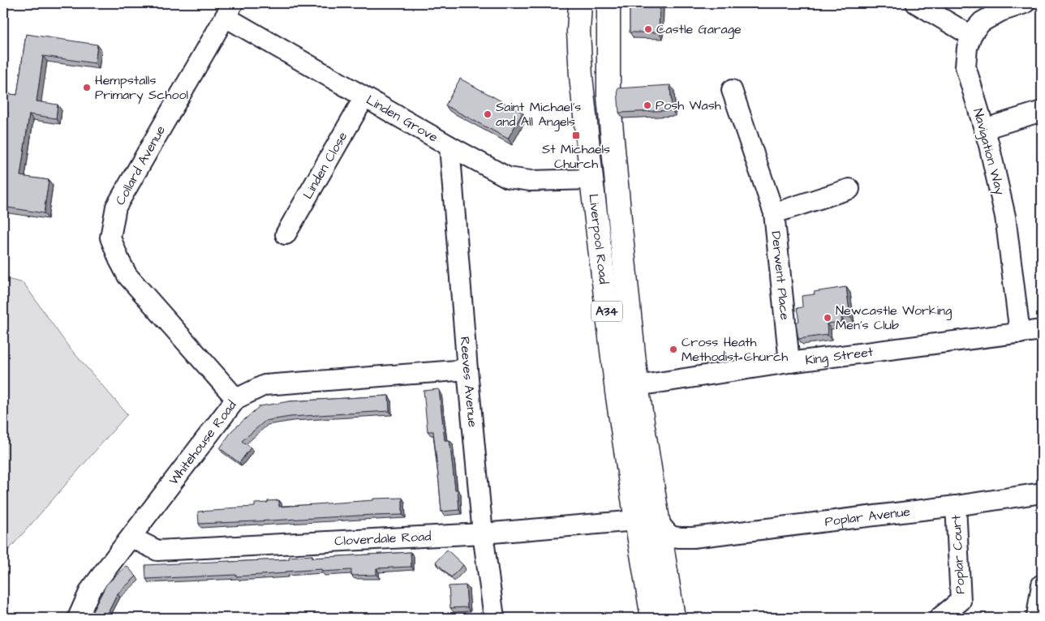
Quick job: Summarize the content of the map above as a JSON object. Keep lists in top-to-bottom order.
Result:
{
  "streets": {
    "highway": ["Liverpool Road", "A34"],
    "street": [
      "Linden Grove",
      "Navigation Way",
      "Collard Avenue",
      "Linden Close",
      "Derwent Place",
      "King Street",
      "Reeves Avenue",
      "Whitehouse Road",
      "Poplar Avenue",
      "Cloverdale Road",
      "Poplar Court"
    ]
  },
  "crossings": [
    ["Linden Grove", "Collard Avenue"],
    ["Linden Grove", "Linden Close"],
    ["Linden Grove", "Liverpool Road"],
    ["Linden Grove", "Reeves Avenue"],
    ["Navigation Way", "King Street"],
    ["Collard Avenue", "Whitehouse Road"],
    ["Liverpool Road", "King Street"],
    ["Liverpool Road", "Poplar Avenue"],
    ["Liverpool Road", "Cloverdale Road"],
    ["Derwent Place", "King Street"],
    ["Reeves Avenue", "Whitehouse Road"],
    ["Reeves Avenue", "Cloverdale Road"],
    ["Whitehouse Road", "Cloverdale Road"],
    ["Poplar Avenue", "Poplar Court"]
  ],
  "places": {
    "other": [
      "Castle Garage",
      "Hempstalls Primary School",
      "Posh Wash",
      "Saint Michael's and All Angels",
      "Newcastle Working Men's Club",
      "Cross Heath Methodist Church"
    ],
    "transit": ["St Michaels Church"]
  }
}
